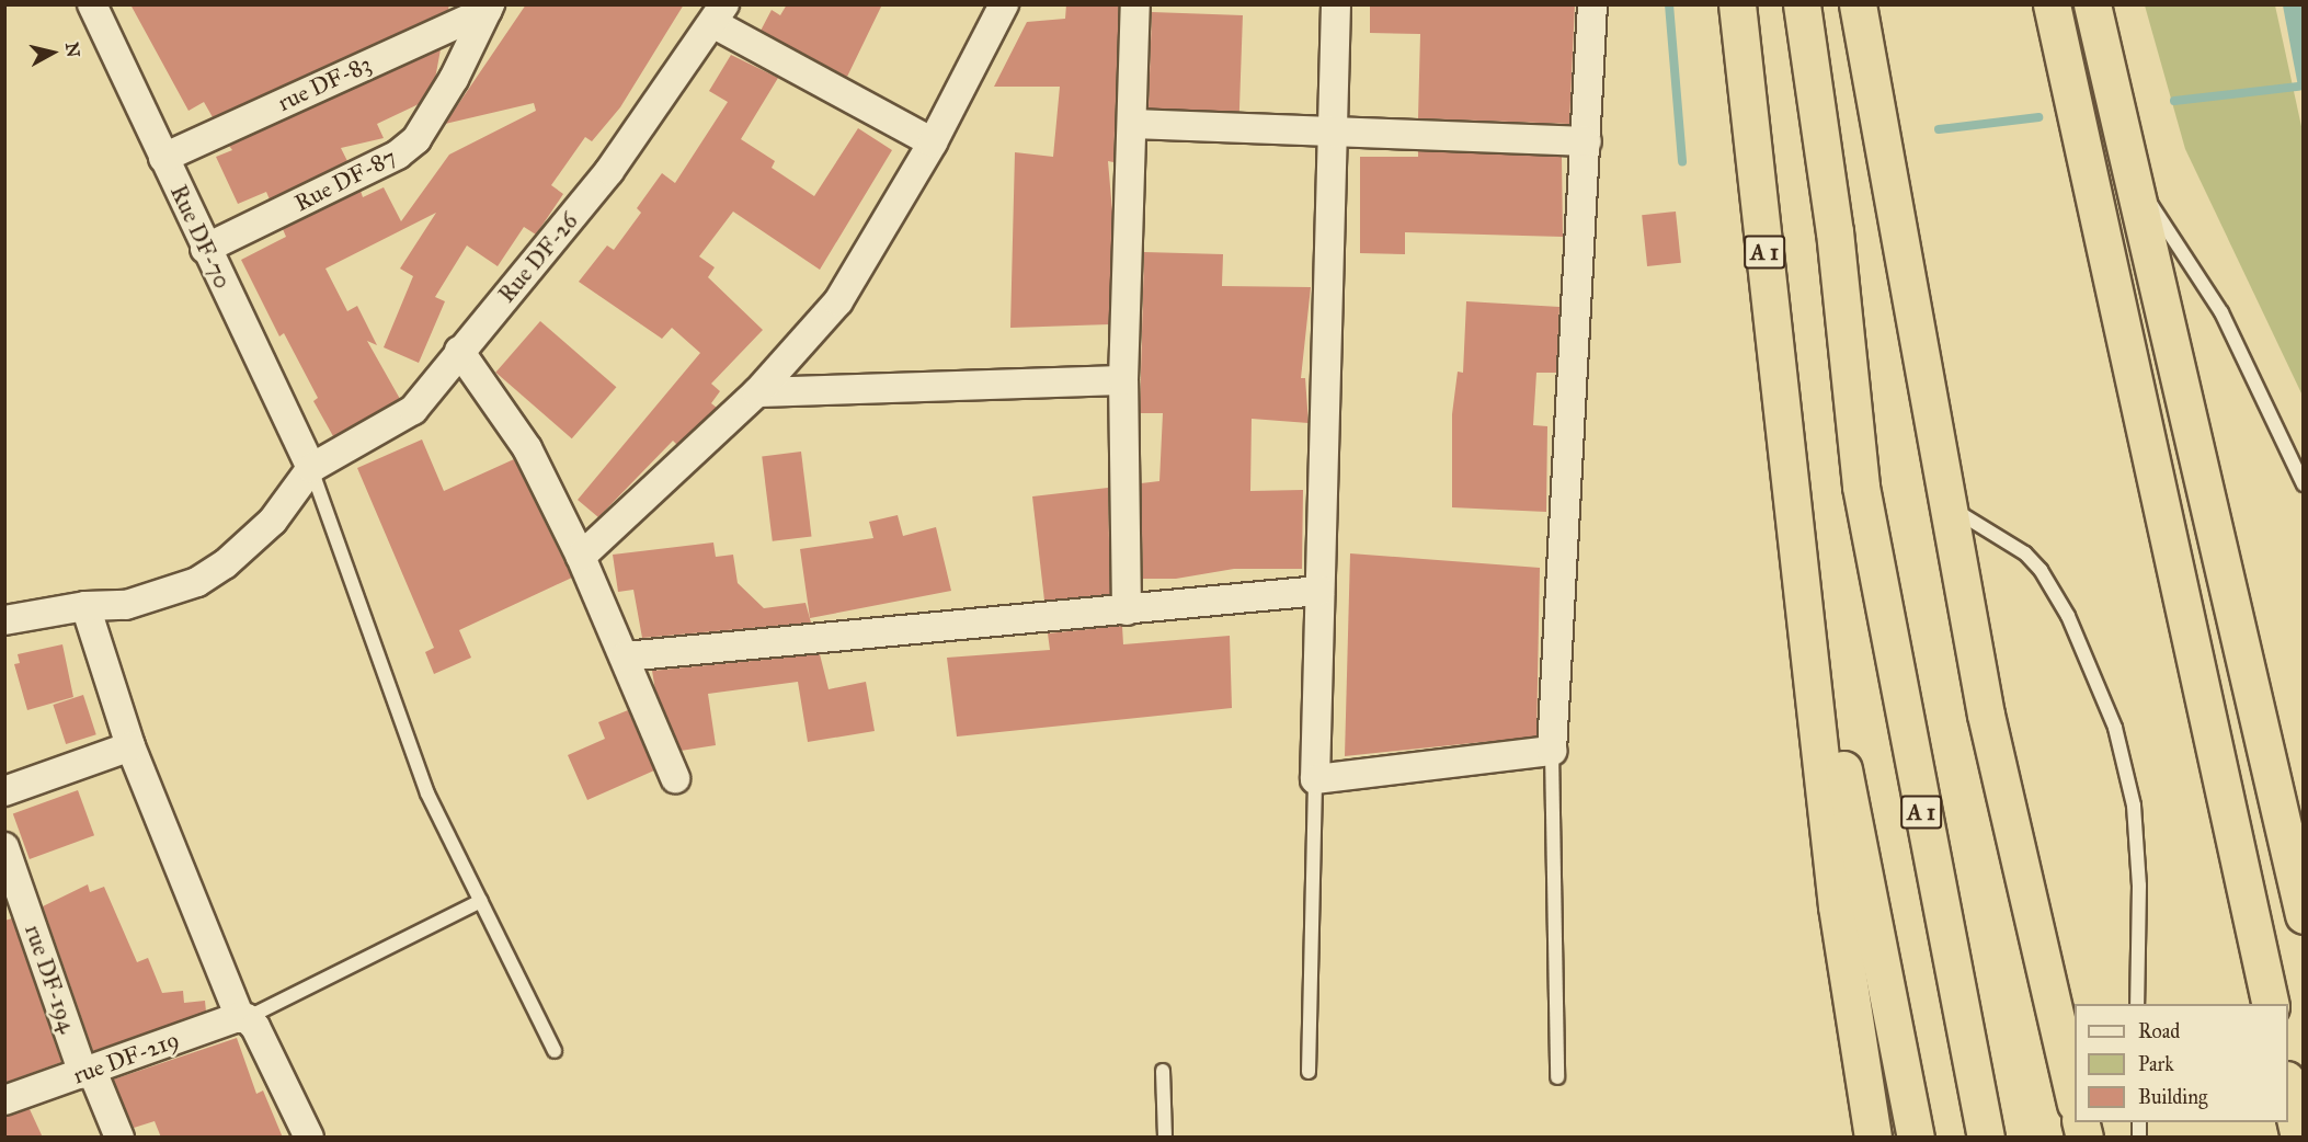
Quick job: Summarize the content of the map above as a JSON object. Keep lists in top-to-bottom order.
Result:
{
  "streets": {
    "highway": ["A 1"],
    "street": [
      "rue DF-83",
      "Rue DF-87",
      "Rue DF-70",
      "Rue DF-26",
      "rue DF-194",
      "rue DF-219"
    ]
  },
  "crossings": [
    ["rue DF-83", "Rue DF-87"],
    ["rue DF-83", "Rue DF-70"],
    ["Rue DF-87", "Rue DF-70"],
    ["Rue DF-70", "Rue DF-26"],
    ["rue DF-194", "rue DF-219"]
  ],
  "legend": ["Road", "Park", "Building"],
  "north": "right"
}
